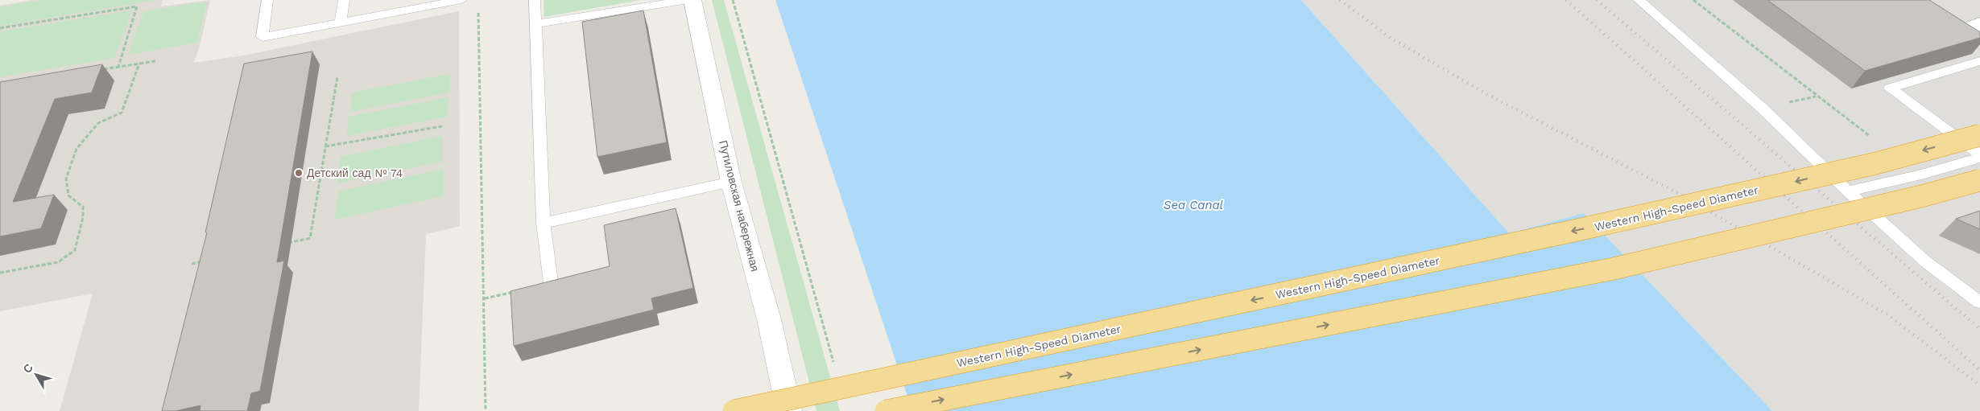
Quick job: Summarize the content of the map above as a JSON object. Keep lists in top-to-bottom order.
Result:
{
  "streets": {
    "highway": ["Western High-Speed Diameter"],
    "street": ["Путиловская набережная"]
  },
  "water": ["Sea Canal"],
  "places": ["Детский сад № 74"],
  "north": "top left"
}
